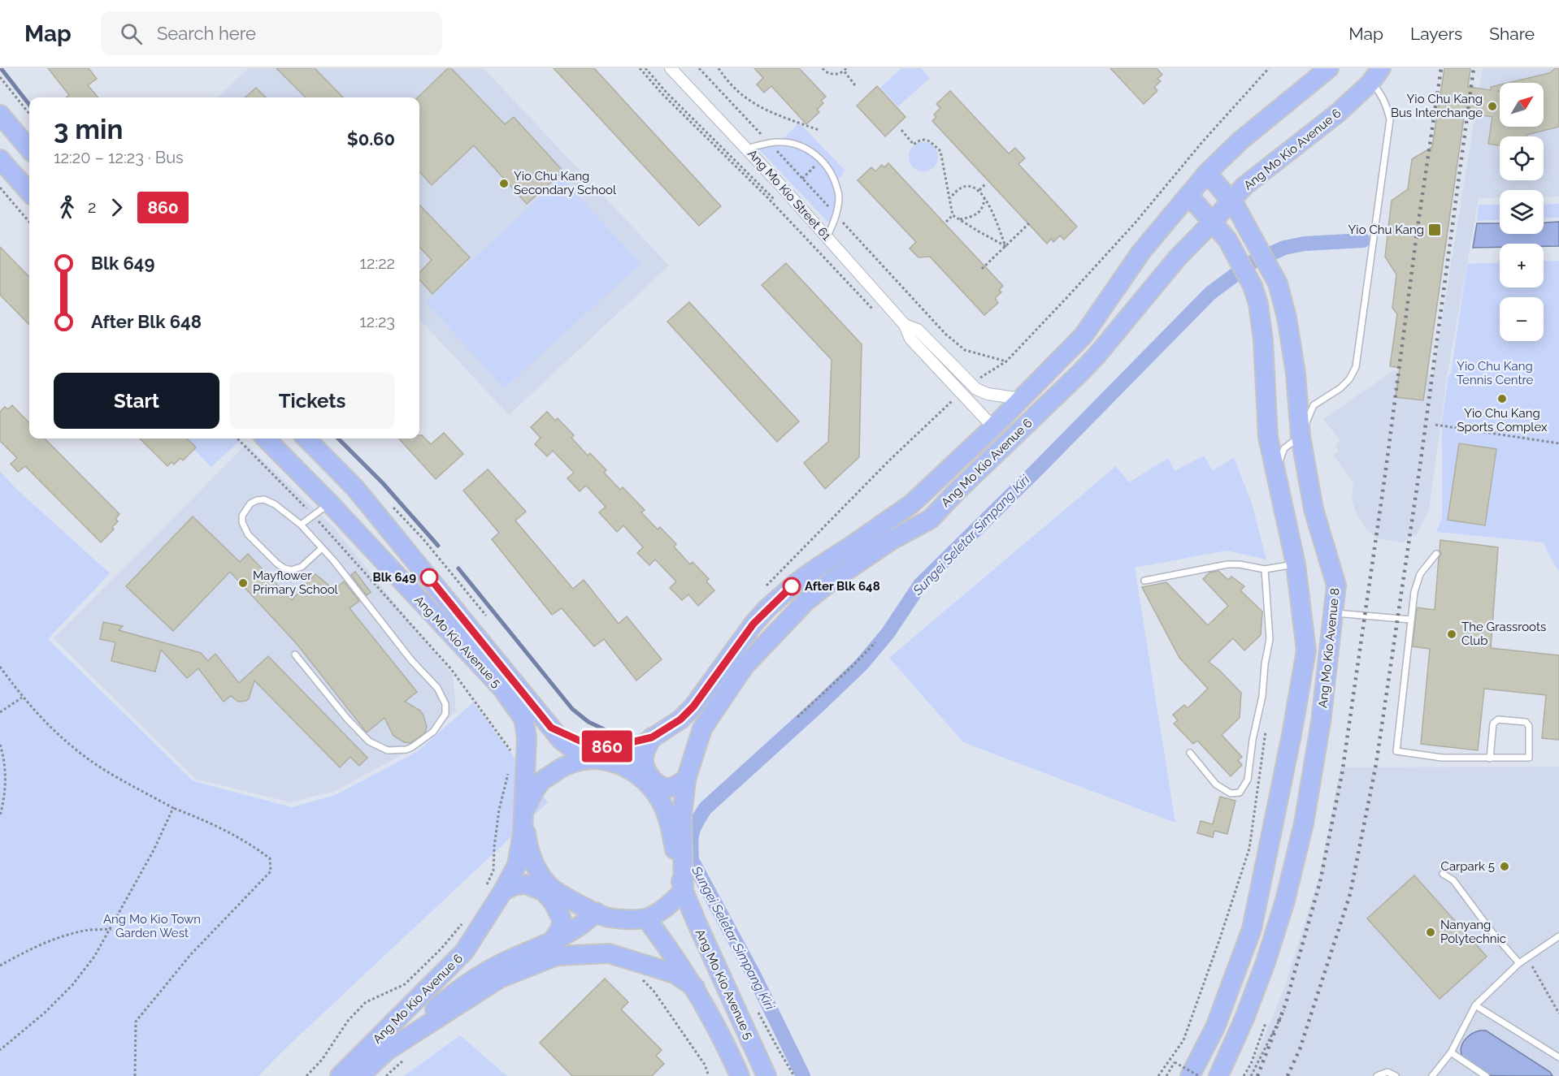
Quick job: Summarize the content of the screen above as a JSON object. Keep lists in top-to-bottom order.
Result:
{
  "streets": {
    "main road": ["Ang Mo Kio Avenue 6", "Ang Mo Kio Avenue 5", "Ang Mo Kio Avenue 8"],
    "street": ["Ang Mo Kio Street 61"]
  },
  "crossings": [
    ["Ang Mo Kio Avenue 6", "Ang Mo Kio Street 61"],
    ["Ang Mo Kio Avenue 6", "Ang Mo Kio Avenue 5"],
    ["Ang Mo Kio Avenue 6", "Ang Mo Kio Avenue 8"]
  ],
  "water": ["Sungei Seletar Simpang Kiri"],
  "parks": ["Yio Chu Kang Tennis Centre", "Ang Mo Kio Town Garden West"],
  "places": {
    "other": [
      "Yio Chu Kang Bus Interchange",
      "Yio Chu Kang Secondary School",
      "Yio Chu Kang Sports Complex",
      "Blk 649",
      "Mayflower Primary School",
      "After Blk 648",
      "The Grassroots Club",
      "Carpark 5",
      "Nanyang Polytechnic"
    ],
    "transit": ["Yio Chu Kang"]
  },
  "lines": ["bus line 860"],
  "north": "top right",
  "page": {
    "header": "Map",
    "search": "Search here",
    "nav": ["Map", "Layers", "Share"],
    "on_map": "860",
    "map_buttons": ["+", "−"],
    "heading": ["3 min", "12:20 – 12:23 · Bus", "$0.60"],
    "legs": ["2", "860"],
    "list": [
      {
        "name": "Blk 649",
        "value": "12:22"
      },
      {
        "name": "After Blk 648",
        "value": "12:23"
      }
    ],
    "buttons": ["Start", "Tickets"]
  }
}
